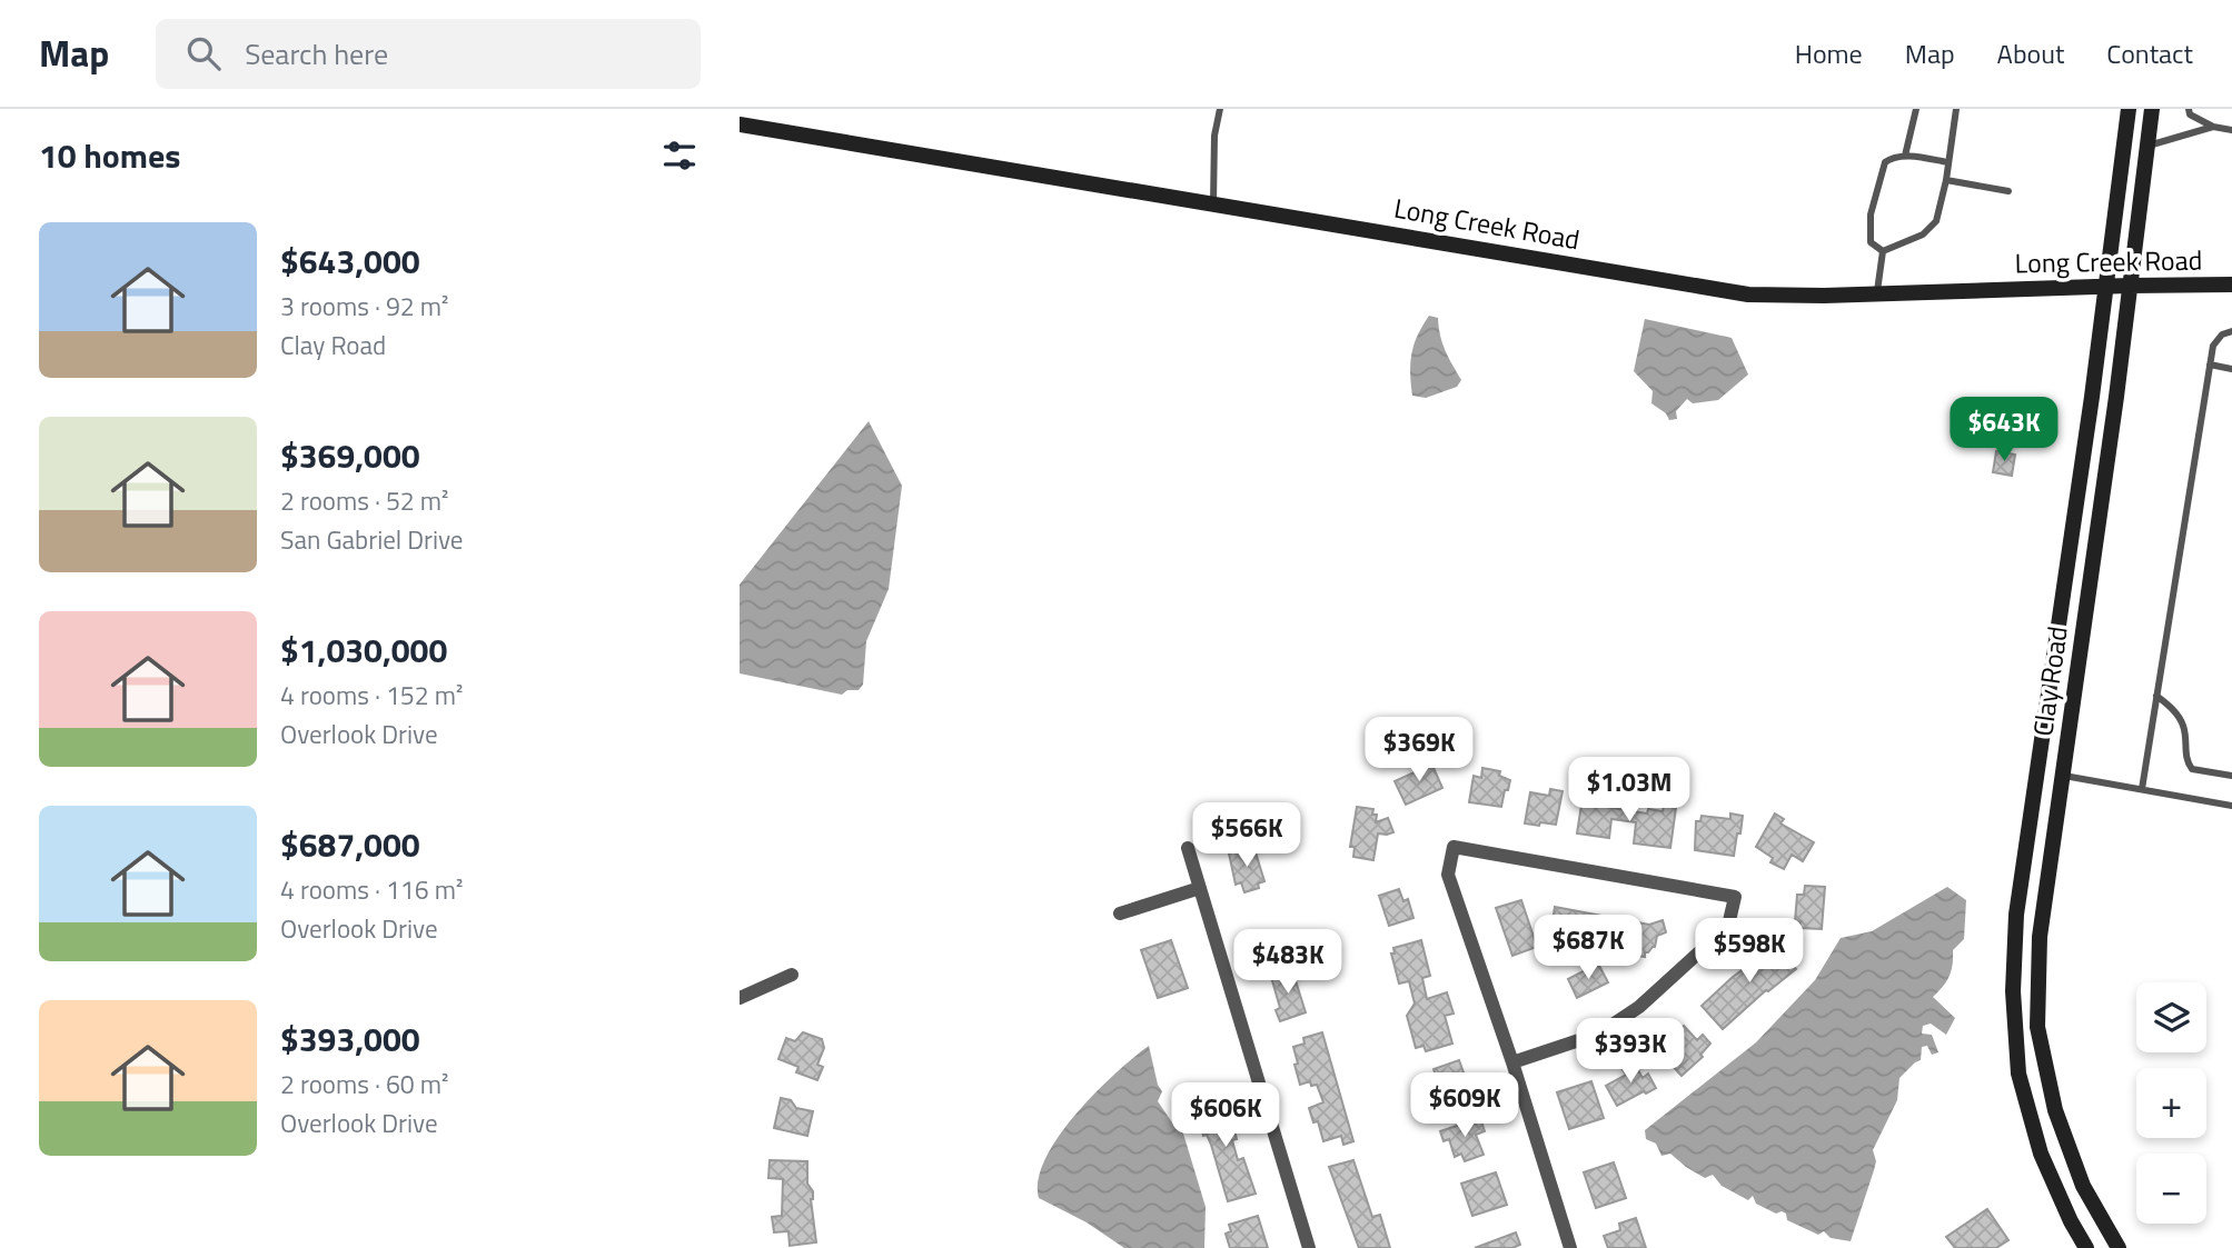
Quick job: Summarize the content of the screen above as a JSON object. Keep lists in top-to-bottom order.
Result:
{
  "streets": {
    "main road": ["Long Creek Road", "Clay Road"]
  },
  "crossings": [
    ["Long Creek Road", "Clay Road"]
  ],
  "page": {
    "header": "Map",
    "search": "Search here",
    "nav": [
      "Home",
      "Map",
      "About",
      "Contact"
    ],
    "heading": "10 homes",
    "list": [
      {
        "name": "$643,000",
        "note": "3 rooms · 92 m² · Clay Road"
      },
      {
        "name": "$369,000",
        "note": "2 rooms · 52 m² · San Gabriel Drive"
      },
      {
        "name": "$1,030,000",
        "note": "4 rooms · 152 m² · Overlook Drive"
      },
      {
        "name": "$687,000",
        "note": "4 rooms · 116 m² · Overlook Drive"
      },
      {
        "name": "$393,000",
        "note": "2 rooms · 60 m² · Overlook Drive"
      }
    ],
    "price": [
      "$643K",
      "$369K",
      "$1.03M",
      "$566K",
      "$687K",
      "$598K",
      "$483K",
      "$393K",
      "$609K",
      "$606K"
    ],
    "map_buttons": ["+", "−"]
  }
}
